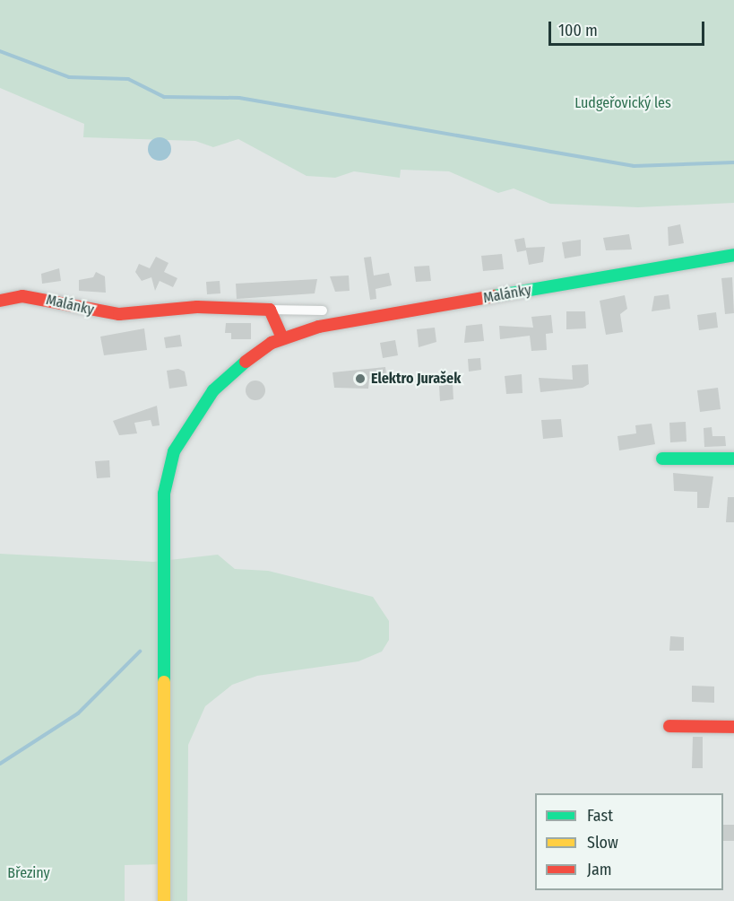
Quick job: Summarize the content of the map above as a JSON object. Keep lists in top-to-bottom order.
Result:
{
  "streets": {
    "street": ["Malánky"]
  },
  "parks": ["Ludgeřovický les", "Březiny"],
  "places": ["Elektro Jurašek"],
  "legend": ["Fast", "Slow", "Jam"],
  "scale_bar": "100 m"
}
